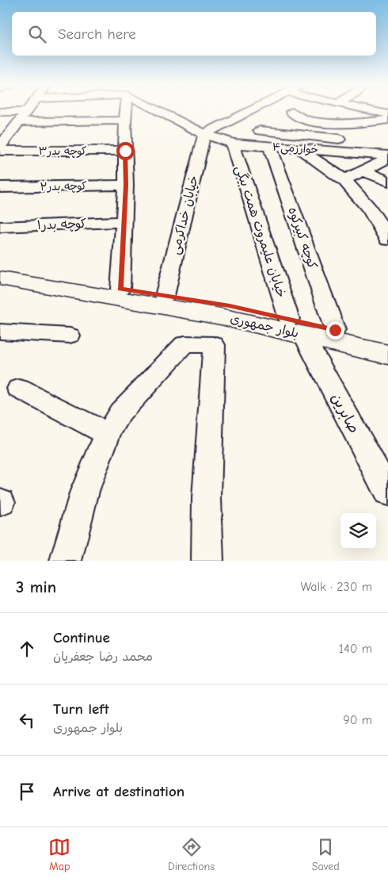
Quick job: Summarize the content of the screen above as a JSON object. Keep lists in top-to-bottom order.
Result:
{
  "streets": {
    "street": [
      "خوارزمی۴",
      "کوچه بدر۳",
      "کوچه بدر۲",
      "خیابان خداکرمی",
      "کوچه بدر۱",
      "خیابان علیمروت همت بیگی",
      "کوچه کبیرکوه",
      "بلوار جمهوری",
      "صابرین"
    ]
  },
  "crossings": [
    ["خوارزمی۴", "خیابان خداکرمی"],
    ["خوارزمی۴", "خیابان علیمروت همت بیگی"],
    ["خوارزمی۴", "کوچه کبیرکوه"],
    ["خیابان خداکرمی", "بلوار جمهوری"],
    ["خیابان علیمروت همت بیگی", "بلوار جمهوری"],
    ["خیابان علیمروت همت بیگی", "صابرین"],
    ["کوچه کبیرکوه", "بلوار جمهوری"],
    ["بلوار جمهوری", "صابرین"]
  ],
  "page": {
    "search": "Search here",
    "heading": ["3 min", "Walk · 230 m"],
    "list": [
      ["Continue", "محمد رضا جعفریان", "140 m"],
      ["Turn left", "بلوار جمهوری", "90 m"],
      "Arrive at destination"
    ],
    "nav": ["Map", "Directions", "Saved"]
  }
}
